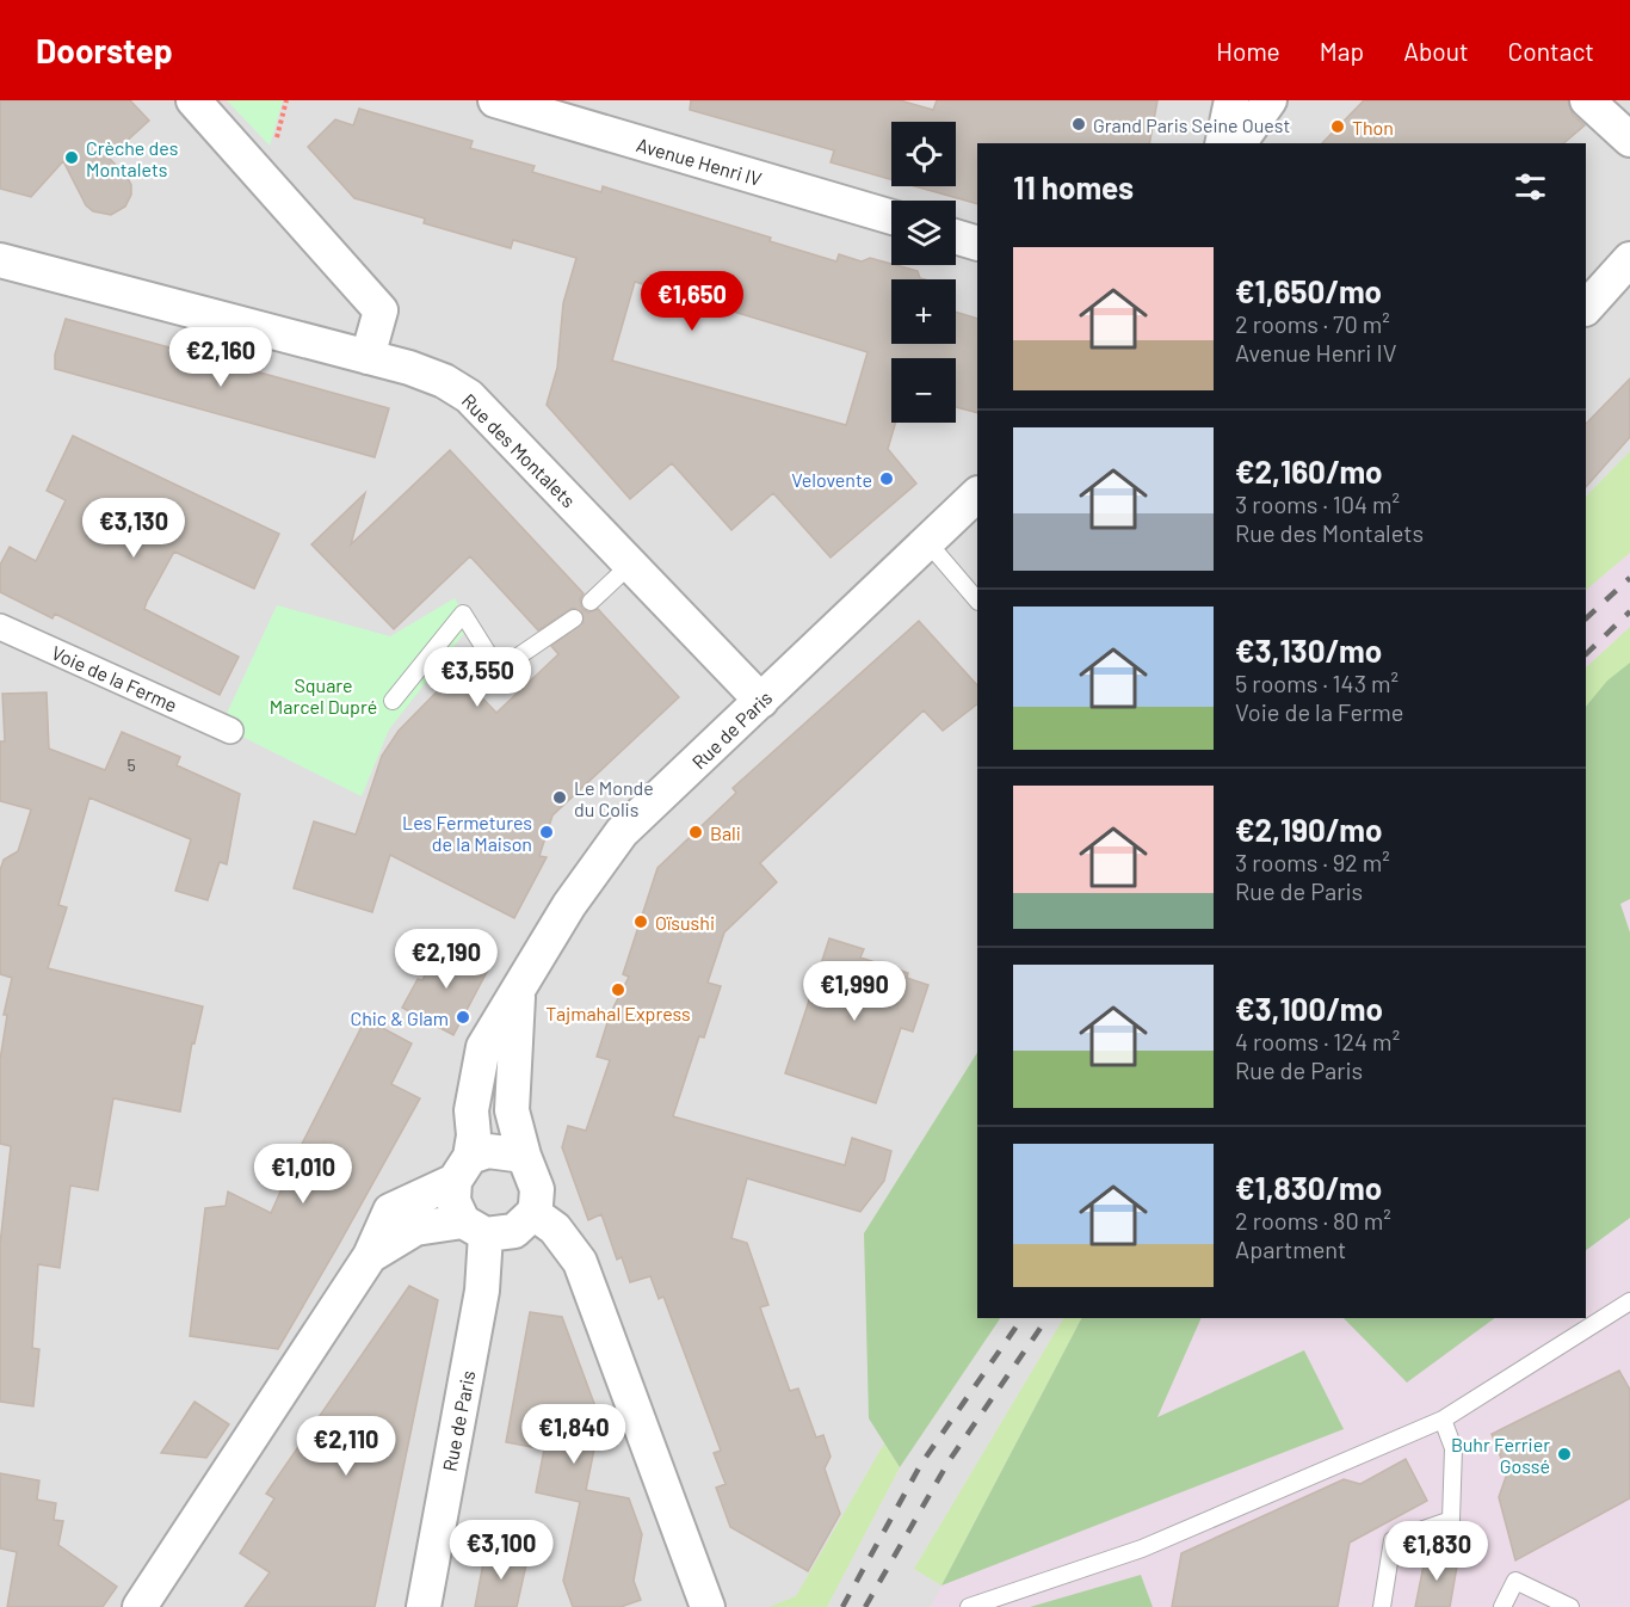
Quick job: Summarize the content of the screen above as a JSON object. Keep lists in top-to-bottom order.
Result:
{
  "streets": {
    "street": [
      "Avenue Henri IV",
      "Rue des Montalets",
      "Voie de la Ferme",
      "Rue de Paris"
    ]
  },
  "crossings": [
    ["Rue des Montalets", "Rue de Paris"]
  ],
  "parks": ["Square Marcel Dupré"],
  "places": [
    "Grand Paris Seine Ouest",
    "Thon",
    "Crèche des Montalets",
    "Velovente",
    "Le Monde du Colis",
    "Les Fermetures de la Maison",
    "Bali",
    "Oïsushi",
    "Tajmahal Express",
    "Chic & Glam",
    "Buhr Ferrier Gossé"
  ],
  "house_numbers": ["5"],
  "page": {
    "header": "Doorstep",
    "nav": [
      "Home",
      "Map",
      "About",
      "Contact"
    ],
    "map_buttons": ["+", "−"],
    "heading": "11 homes",
    "list": [
      {
        "name": "€1,650/mo",
        "note": "2 rooms · 70 m² · Avenue Henri IV"
      },
      {
        "name": "€2,160/mo",
        "note": "3 rooms · 104 m² · Rue des Montalets"
      },
      {
        "name": "€3,130/mo",
        "note": "5 rooms · 143 m² · Voie de la Ferme"
      },
      {
        "name": "€2,190/mo",
        "note": "3 rooms · 92 m² · Rue de Paris"
      },
      {
        "name": "€3,100/mo",
        "note": "4 rooms · 124 m² · Rue de Paris"
      },
      {
        "name": "€1,830/mo",
        "note": "2 rooms · 80 m² · Apartment"
      }
    ],
    "price": [
      "€1,650",
      "€2,160",
      "€3,130",
      "€3,550",
      "€2,190",
      "€1,990",
      "€1,010",
      "€1,840",
      "€2,110",
      "€3,100",
      "€1,830"
    ]
  }
}
